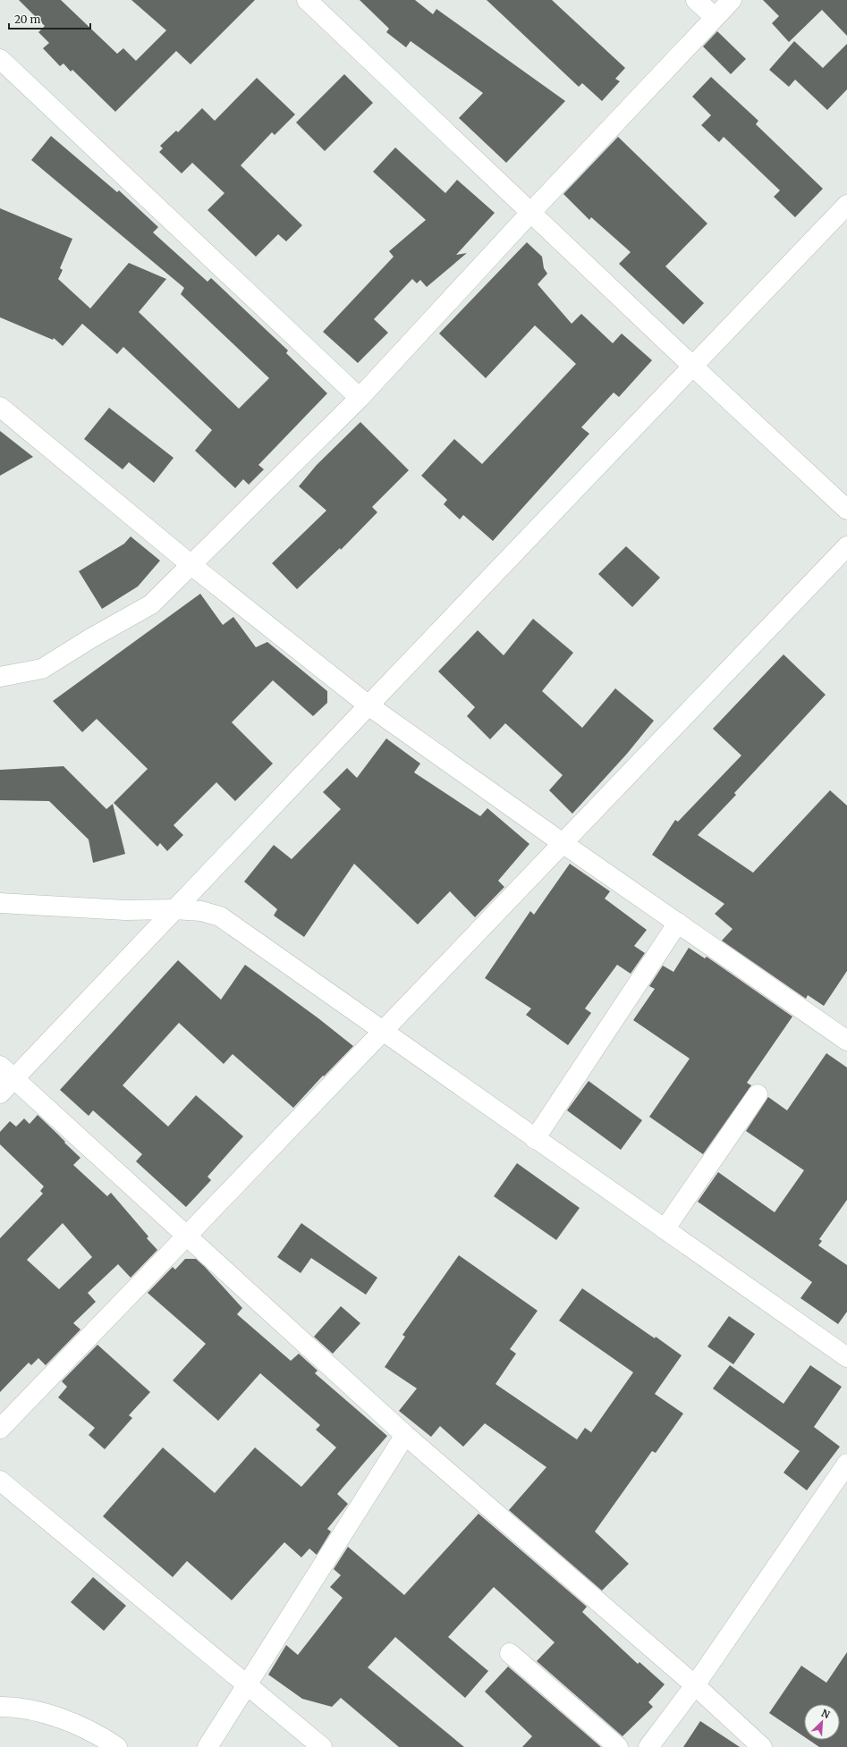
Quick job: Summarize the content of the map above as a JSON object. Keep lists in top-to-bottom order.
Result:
{
  "scale_bar": "20 m",
  "north": "top right"
}
